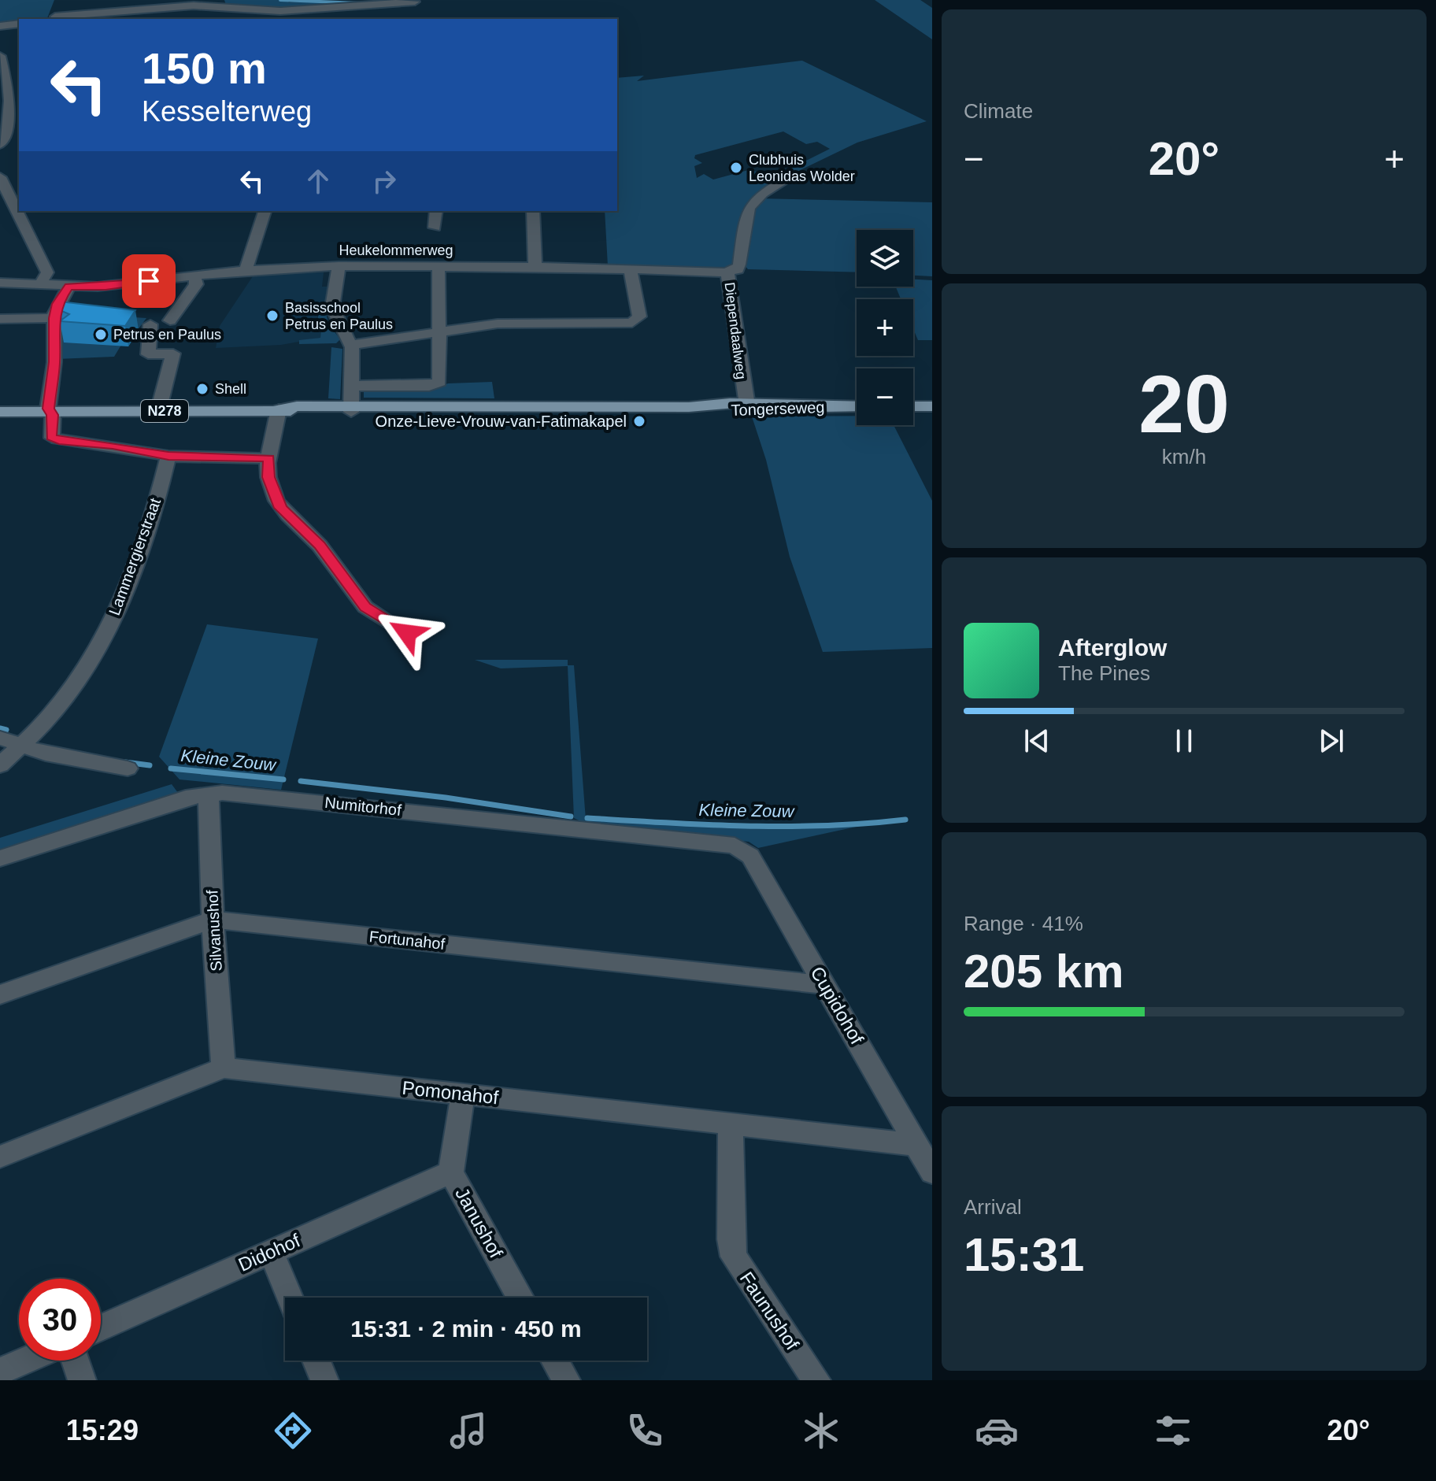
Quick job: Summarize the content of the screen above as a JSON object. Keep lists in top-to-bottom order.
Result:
{
  "streets": {
    "main road": ["Tongerseweg", "N278"],
    "street": [
      "Heukelommerweg",
      "Diependaalweg",
      "Lammergierstraat",
      "Numitorhof",
      "Silvanushof",
      "Fortunahof",
      "Cupidohof",
      "Pomonahof",
      "Janushof",
      "Didohof",
      "Faunushof"
    ]
  },
  "crossings": [
    ["Heukelommerweg", "Diependaalweg"],
    ["Diependaalweg", "Tongerseweg"],
    ["Numitorhof", "Silvanushof"],
    ["Numitorhof", "Cupidohof"],
    ["Silvanushof", "Fortunahof"],
    ["Silvanushof", "Pomonahof"],
    ["Fortunahof", "Cupidohof"],
    ["Cupidohof", "Pomonahof"],
    ["Pomonahof", "Janushof"],
    ["Pomonahof", "Faunushof"],
    ["Janushof", "Didohof"]
  ],
  "water": ["Kleine Zouw"],
  "places": [
    "Clubhuis Leonidas Wolder",
    "Basisschool Petrus en Paulus",
    "Petrus en Paulus",
    "Shell",
    "Onze-Lieve-Vrouw-van-Fatimakapel"
  ],
  "page": {
    "tile": [
      "Climate",
      ["20", "km/h"],
      ["Range · 41%", "205 km"],
      ["Arrival", "15:31"]
    ],
    "turn": ["150 m", "Kesselterweg"],
    "heat": ["−", "20°", "+"],
    "map_buttons": ["+", "−"],
    "song": ["Afterglow", "The Pines"],
    "limit": "30",
    "trip": "15:31 · 2 min · 450 m",
    "tabs": ["15:29", "20°"]
  }
}
